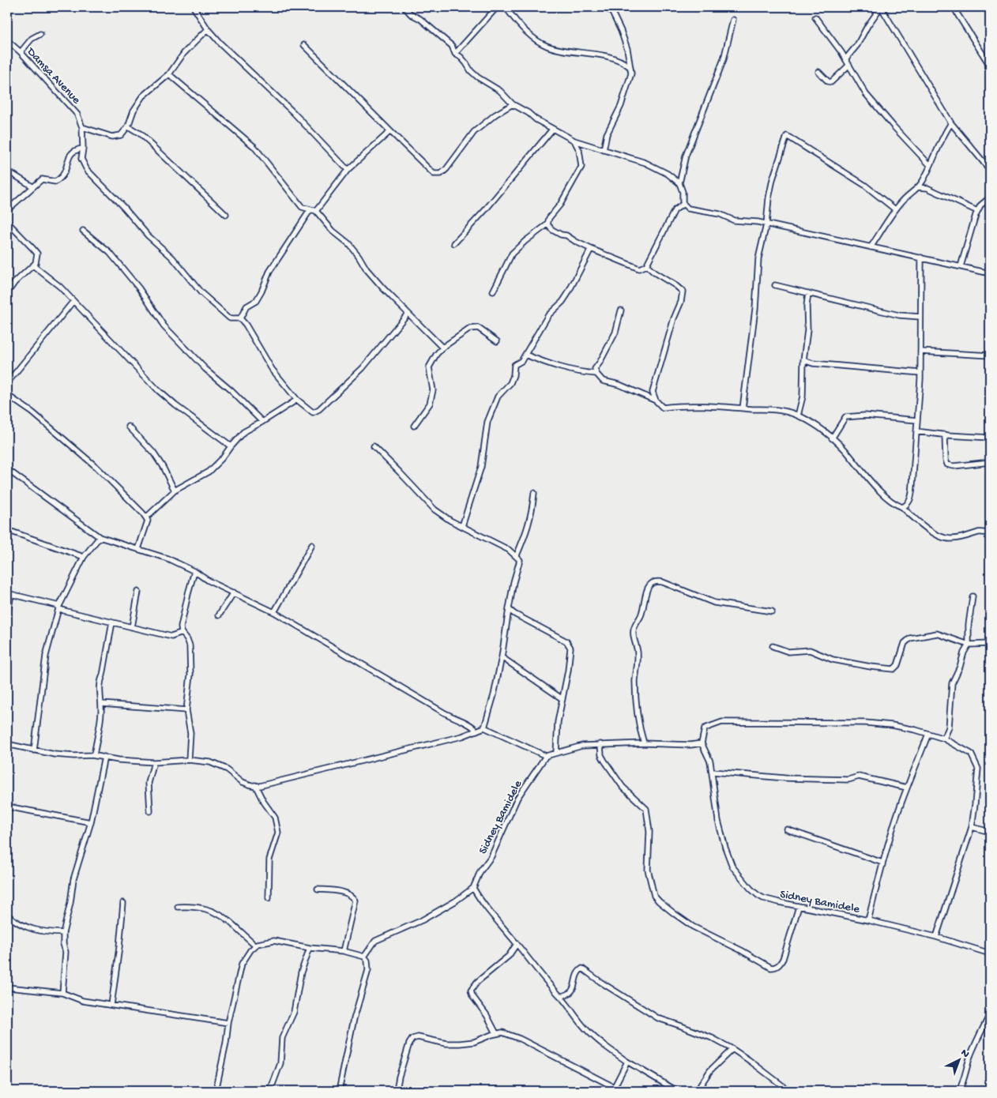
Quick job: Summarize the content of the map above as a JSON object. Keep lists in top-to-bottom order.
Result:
{
  "streets": {
    "street": ["Damsa Avenue", "Sidney Bamidele"]
  },
  "north": "top right"
}
